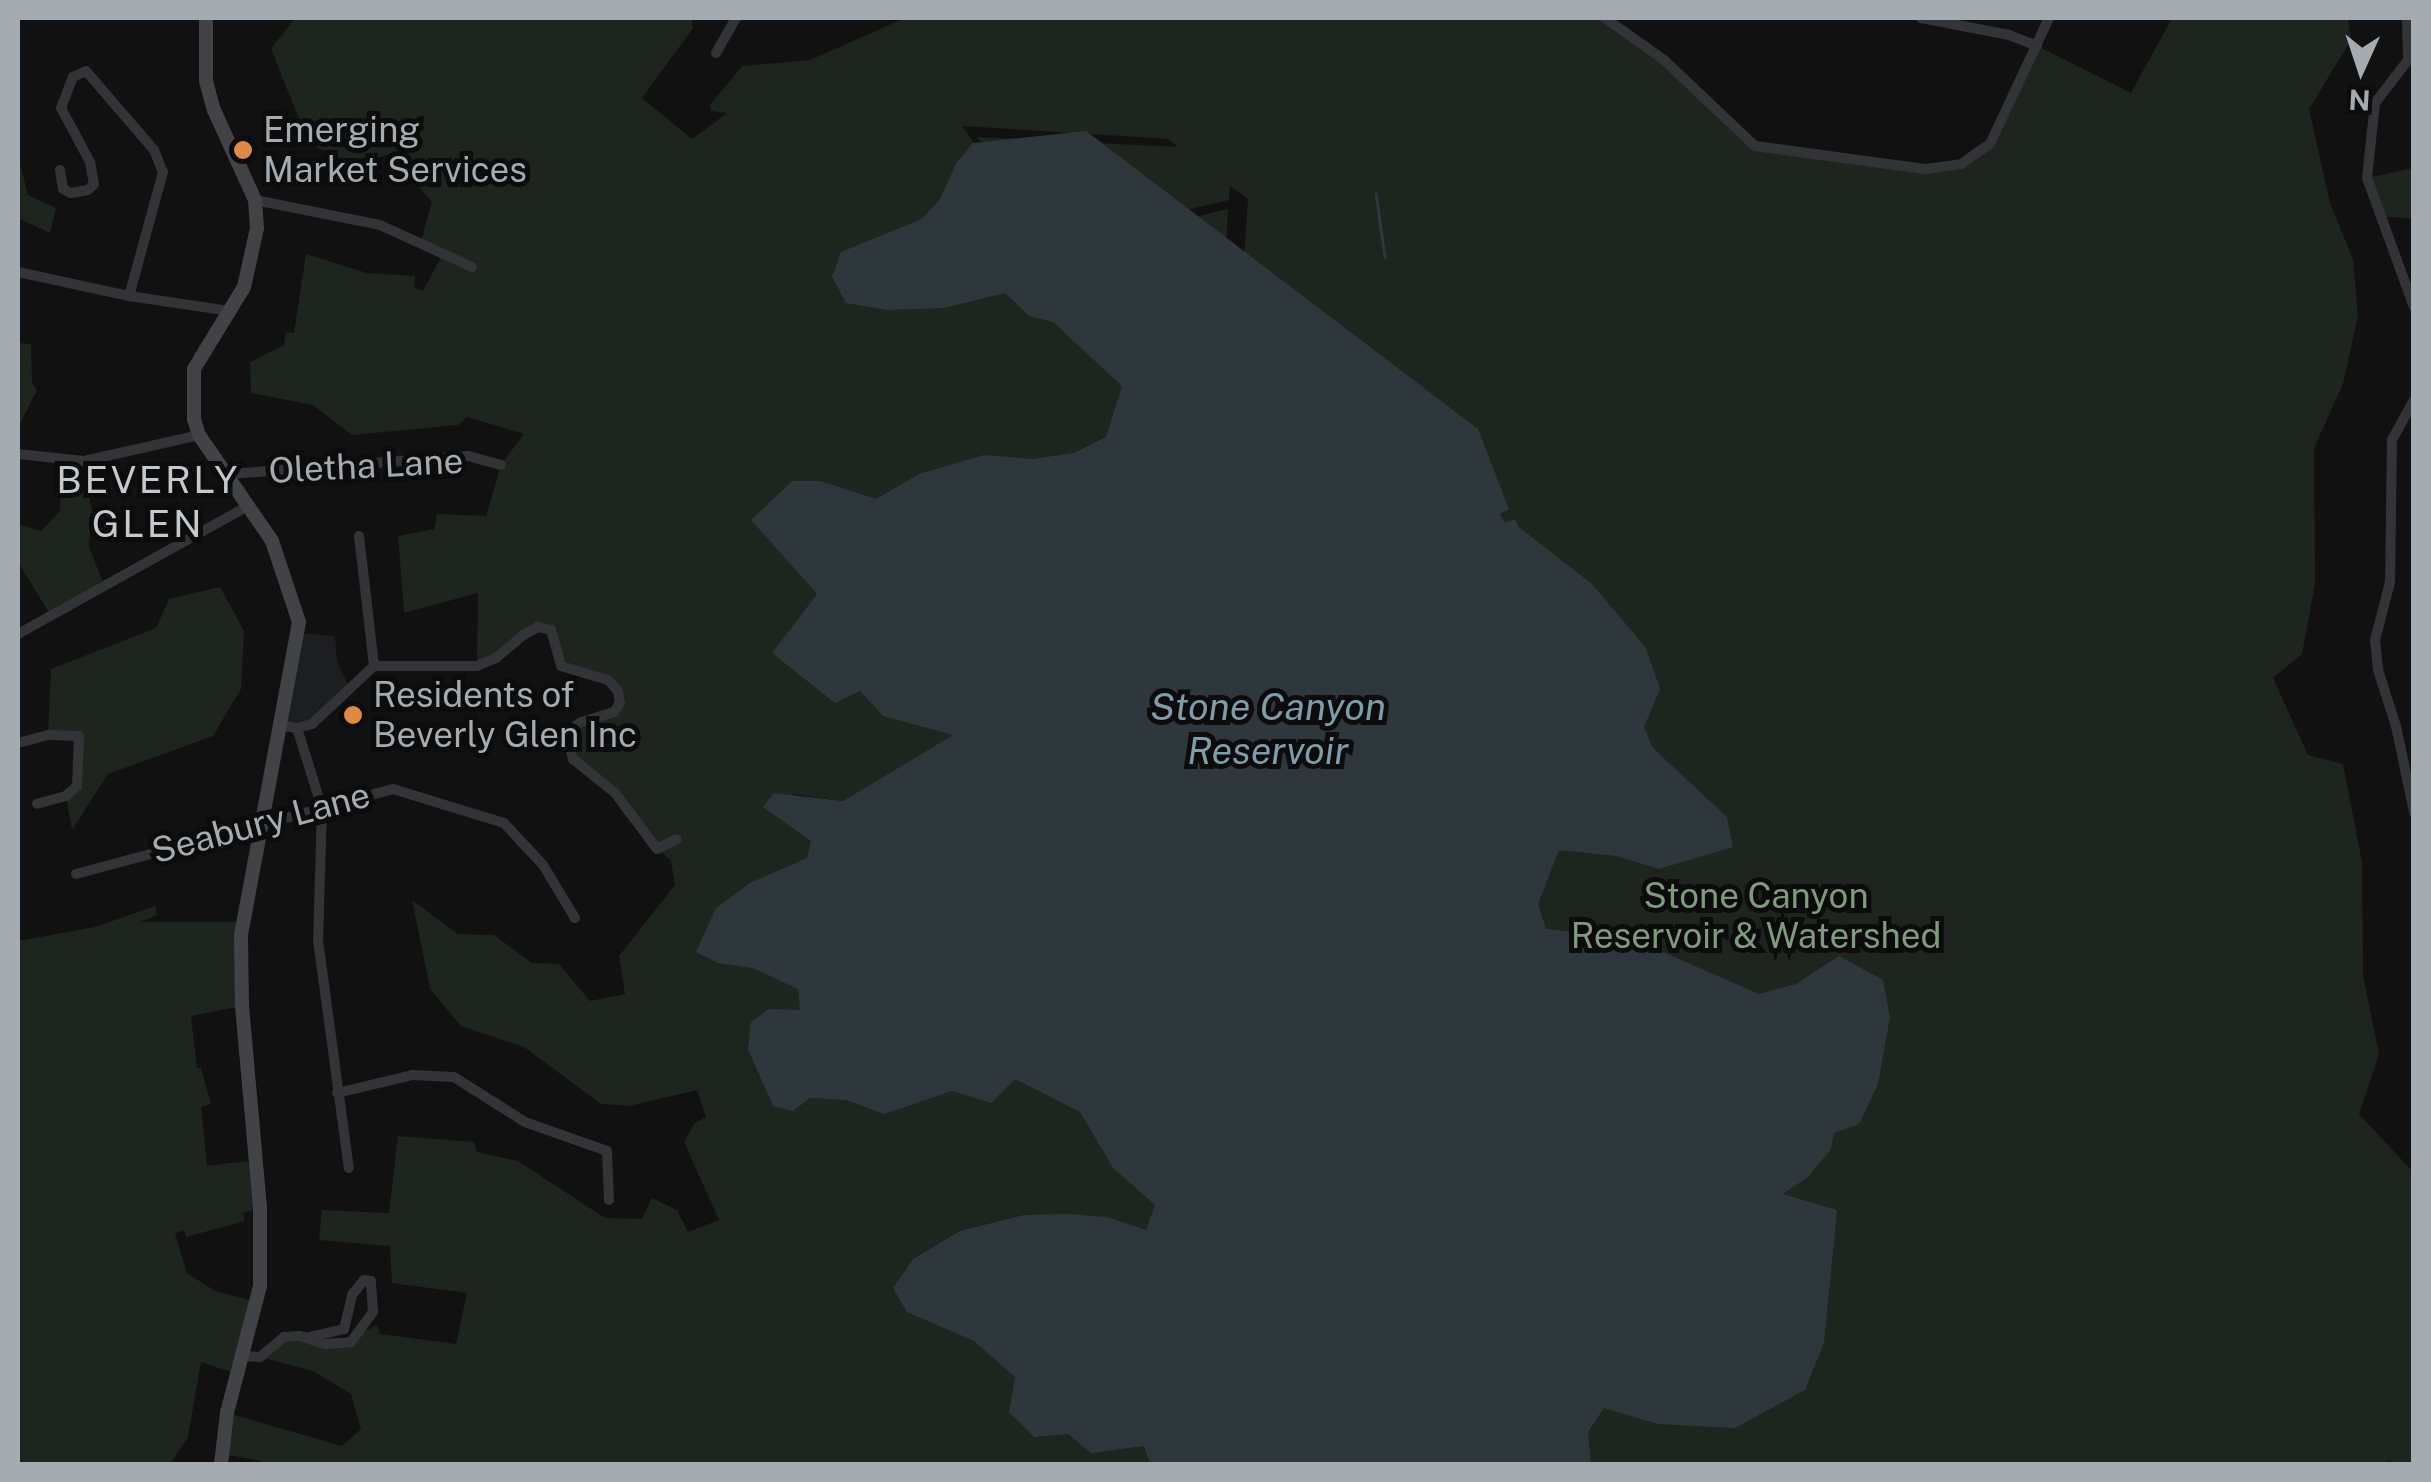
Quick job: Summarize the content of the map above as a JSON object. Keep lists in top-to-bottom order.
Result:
{
  "streets": {
    "street": ["Oletha Lane", "Seabury Lane"]
  },
  "districts": ["BEVERLY GLEN"],
  "water": ["Stone Canyon Reservoir"],
  "parks": ["Stone Canyon Reservoir & Watershed"],
  "places": ["Emerging Market Services", "Residents of Beverly Glen Inc"],
  "north": "bottom"
}
